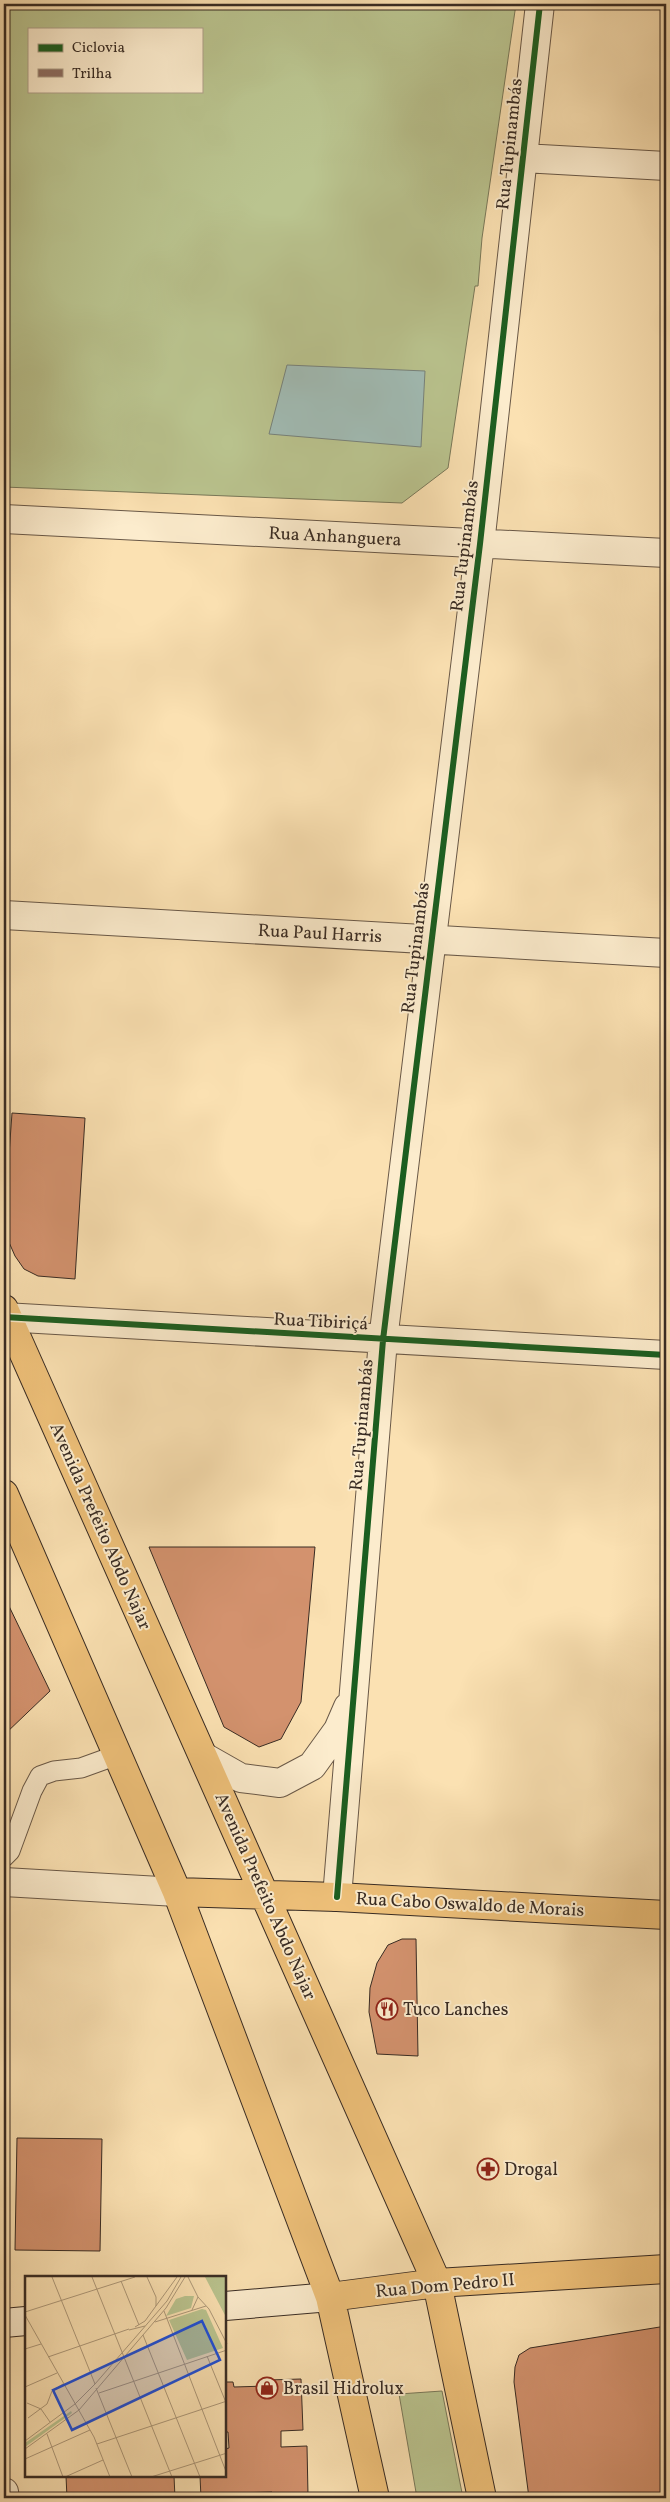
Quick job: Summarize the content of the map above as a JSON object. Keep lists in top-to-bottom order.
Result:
{
  "streets": {
    "main road": ["Avenida Prefeito Abdo Najar", "Rua Cabo Oswaldo de Morais", "Rua Dom Pedro II"],
    "street": [
      "Rua Tupinambás",
      "Rua Anhanguera",
      "Rua Paul Harris",
      "Rua Tibiriçá"
    ]
  },
  "crossings": [
    ["Rua Tupinambás", "Rua Anhanguera"],
    ["Rua Tupinambás", "Rua Paul Harris"],
    ["Rua Tupinambás", "Rua Tibiriçá"],
    ["Rua Tupinambás", "Avenida Prefeito Abdo Najar"],
    ["Rua Tupinambás", "Rua Cabo Oswaldo de Morais"],
    ["Rua Tibiriçá", "Avenida Prefeito Abdo Najar"],
    ["Avenida Prefeito Abdo Najar", "Rua Cabo Oswaldo de Morais"],
    ["Avenida Prefeito Abdo Najar", "Rua Dom Pedro II"]
  ],
  "places": {
    "restaurant": ["Tuco Lanches"],
    "pharmacy": ["Drogal"],
    "shop": ["Brasil Hidrolux"]
  },
  "legend": ["Ciclovia", "Trilha"]
}
